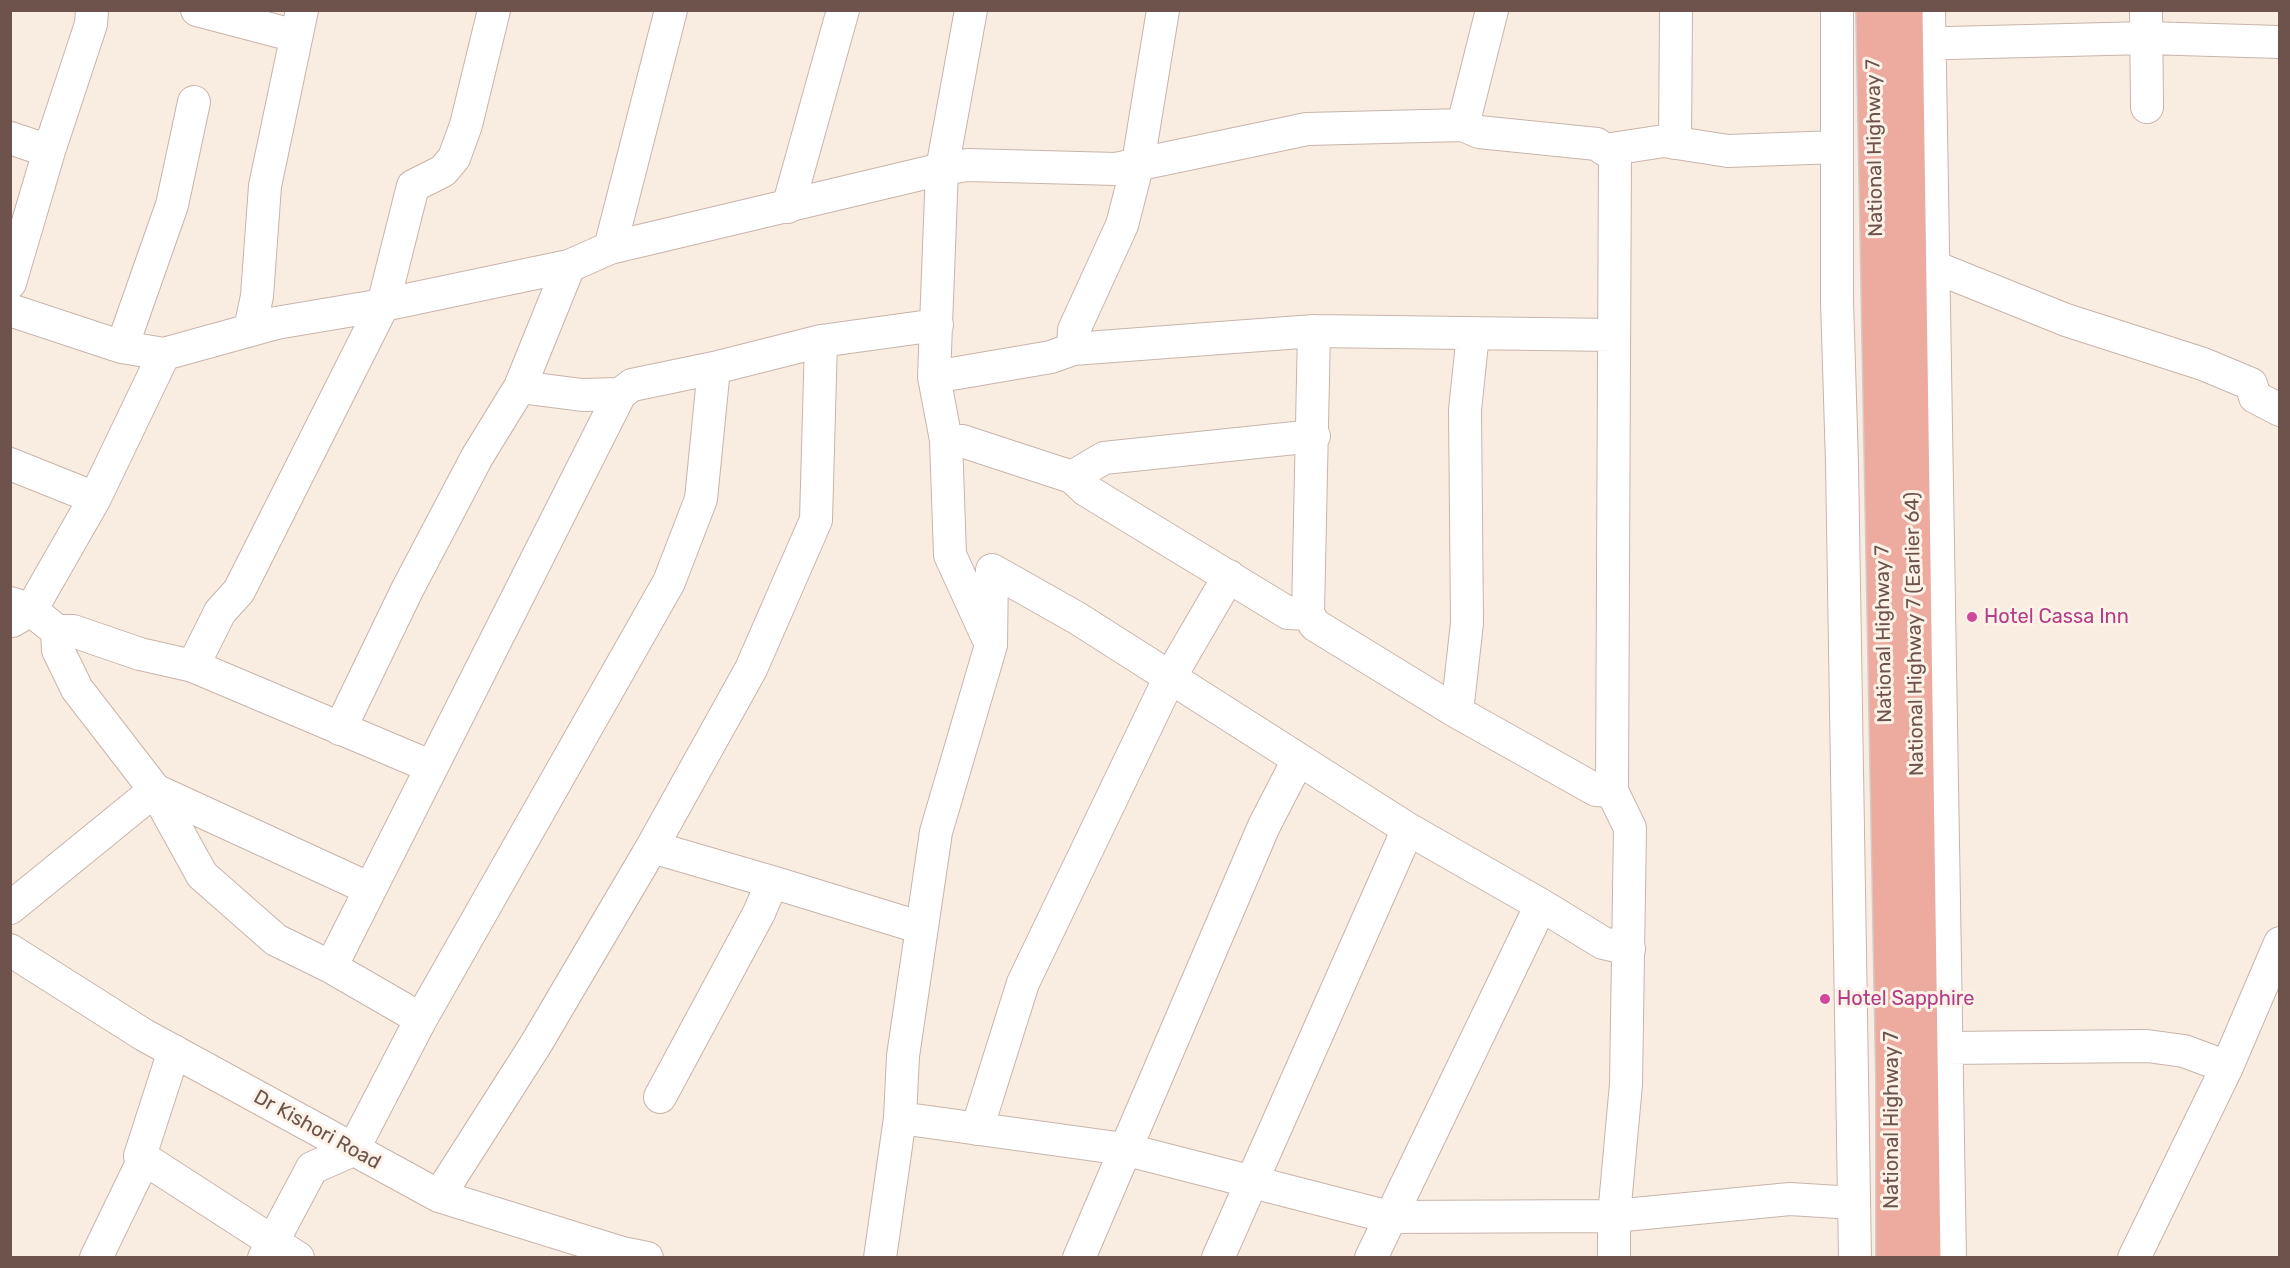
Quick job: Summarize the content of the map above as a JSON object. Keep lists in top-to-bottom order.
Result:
{
  "streets": {
    "highway": ["National Highway 7", "National Highway 7 (Earlier 64)"],
    "street": ["Dr Kishori Road"]
  },
  "places": ["Hotel Cassa Inn", "Hotel Sapphire"]
}
